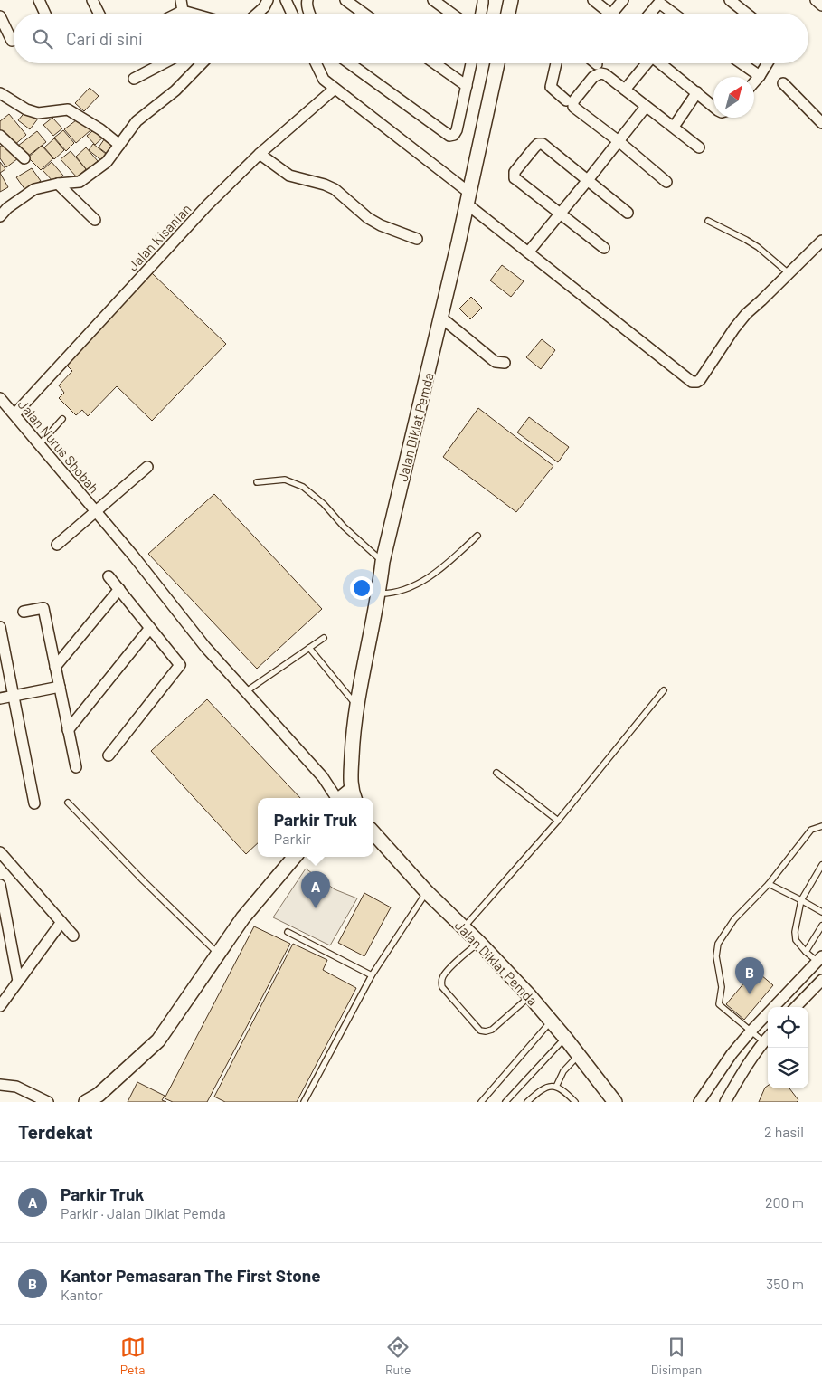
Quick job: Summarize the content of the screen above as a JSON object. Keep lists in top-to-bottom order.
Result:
{
  "streets": {
    "street": ["Jalan Kisanian", "Jalan Diklat Pemda", "Jalan Nurus Shobah"]
  },
  "crossings": [
    ["Jalan Kisanian", "Jalan Nurus Shobah"]
  ],
  "north": "top right",
  "page": {
    "search": "Cari di sini",
    "popup": ["Parkir Truk", "Parkir"],
    "pins": ["A", "B"],
    "heading": ["Terdekat", "2 hasil"],
    "list": [
      {
        "mark": "A",
        "name": "Parkir Truk",
        "note": "Parkir · Jalan Diklat Pemda",
        "value": "200 m"
      },
      {
        "mark": "B",
        "name": "Kantor Pemasaran The First Stone",
        "note": "Kantor",
        "value": "350 m"
      }
    ],
    "nav": ["Peta", "Rute", "Disimpan"]
  }
}
